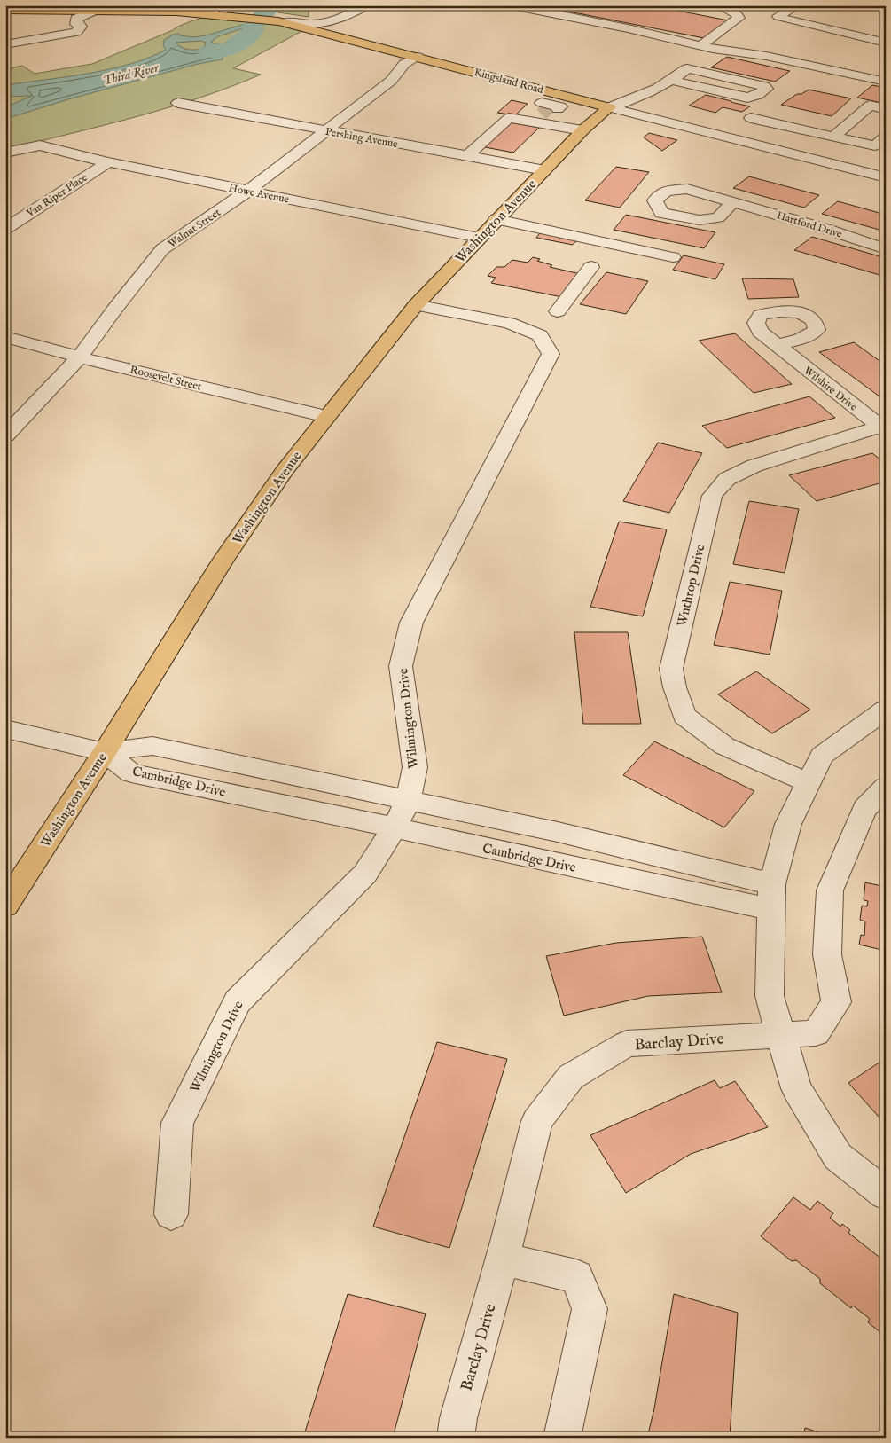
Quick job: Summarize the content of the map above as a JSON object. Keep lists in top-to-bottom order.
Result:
{
  "streets": {
    "main road": ["Kingsland Road", "Washington Avenue"],
    "street": [
      "Pershing Avenue",
      "Howe Avenue",
      "Van Riper Place",
      "Hartford Drive",
      "Walnut Street",
      "Roosevelt Street",
      "Wilshire Drive",
      "Wnthrop Drive",
      "Wilmington Drive",
      "Cambridge Drive",
      "Barclay Drive"
    ]
  },
  "crossings": [
    ["Kingsland Road", "Walnut Street"],
    ["Pershing Avenue", "Washington Avenue"],
    ["Pershing Avenue", "Walnut Street"],
    ["Howe Avenue", "Van Riper Place"],
    ["Howe Avenue", "Washington Avenue"],
    ["Howe Avenue", "Walnut Street"],
    ["Washington Avenue", "Roosevelt Street"],
    ["Washington Avenue", "Wilmington Drive"],
    ["Washington Avenue", "Cambridge Drive"],
    ["Walnut Street", "Roosevelt Street"],
    ["Wilshire Drive", "Wnthrop Drive"],
    ["Wilmington Drive", "Cambridge Drive"]
  ],
  "water": ["Third River"]
}
